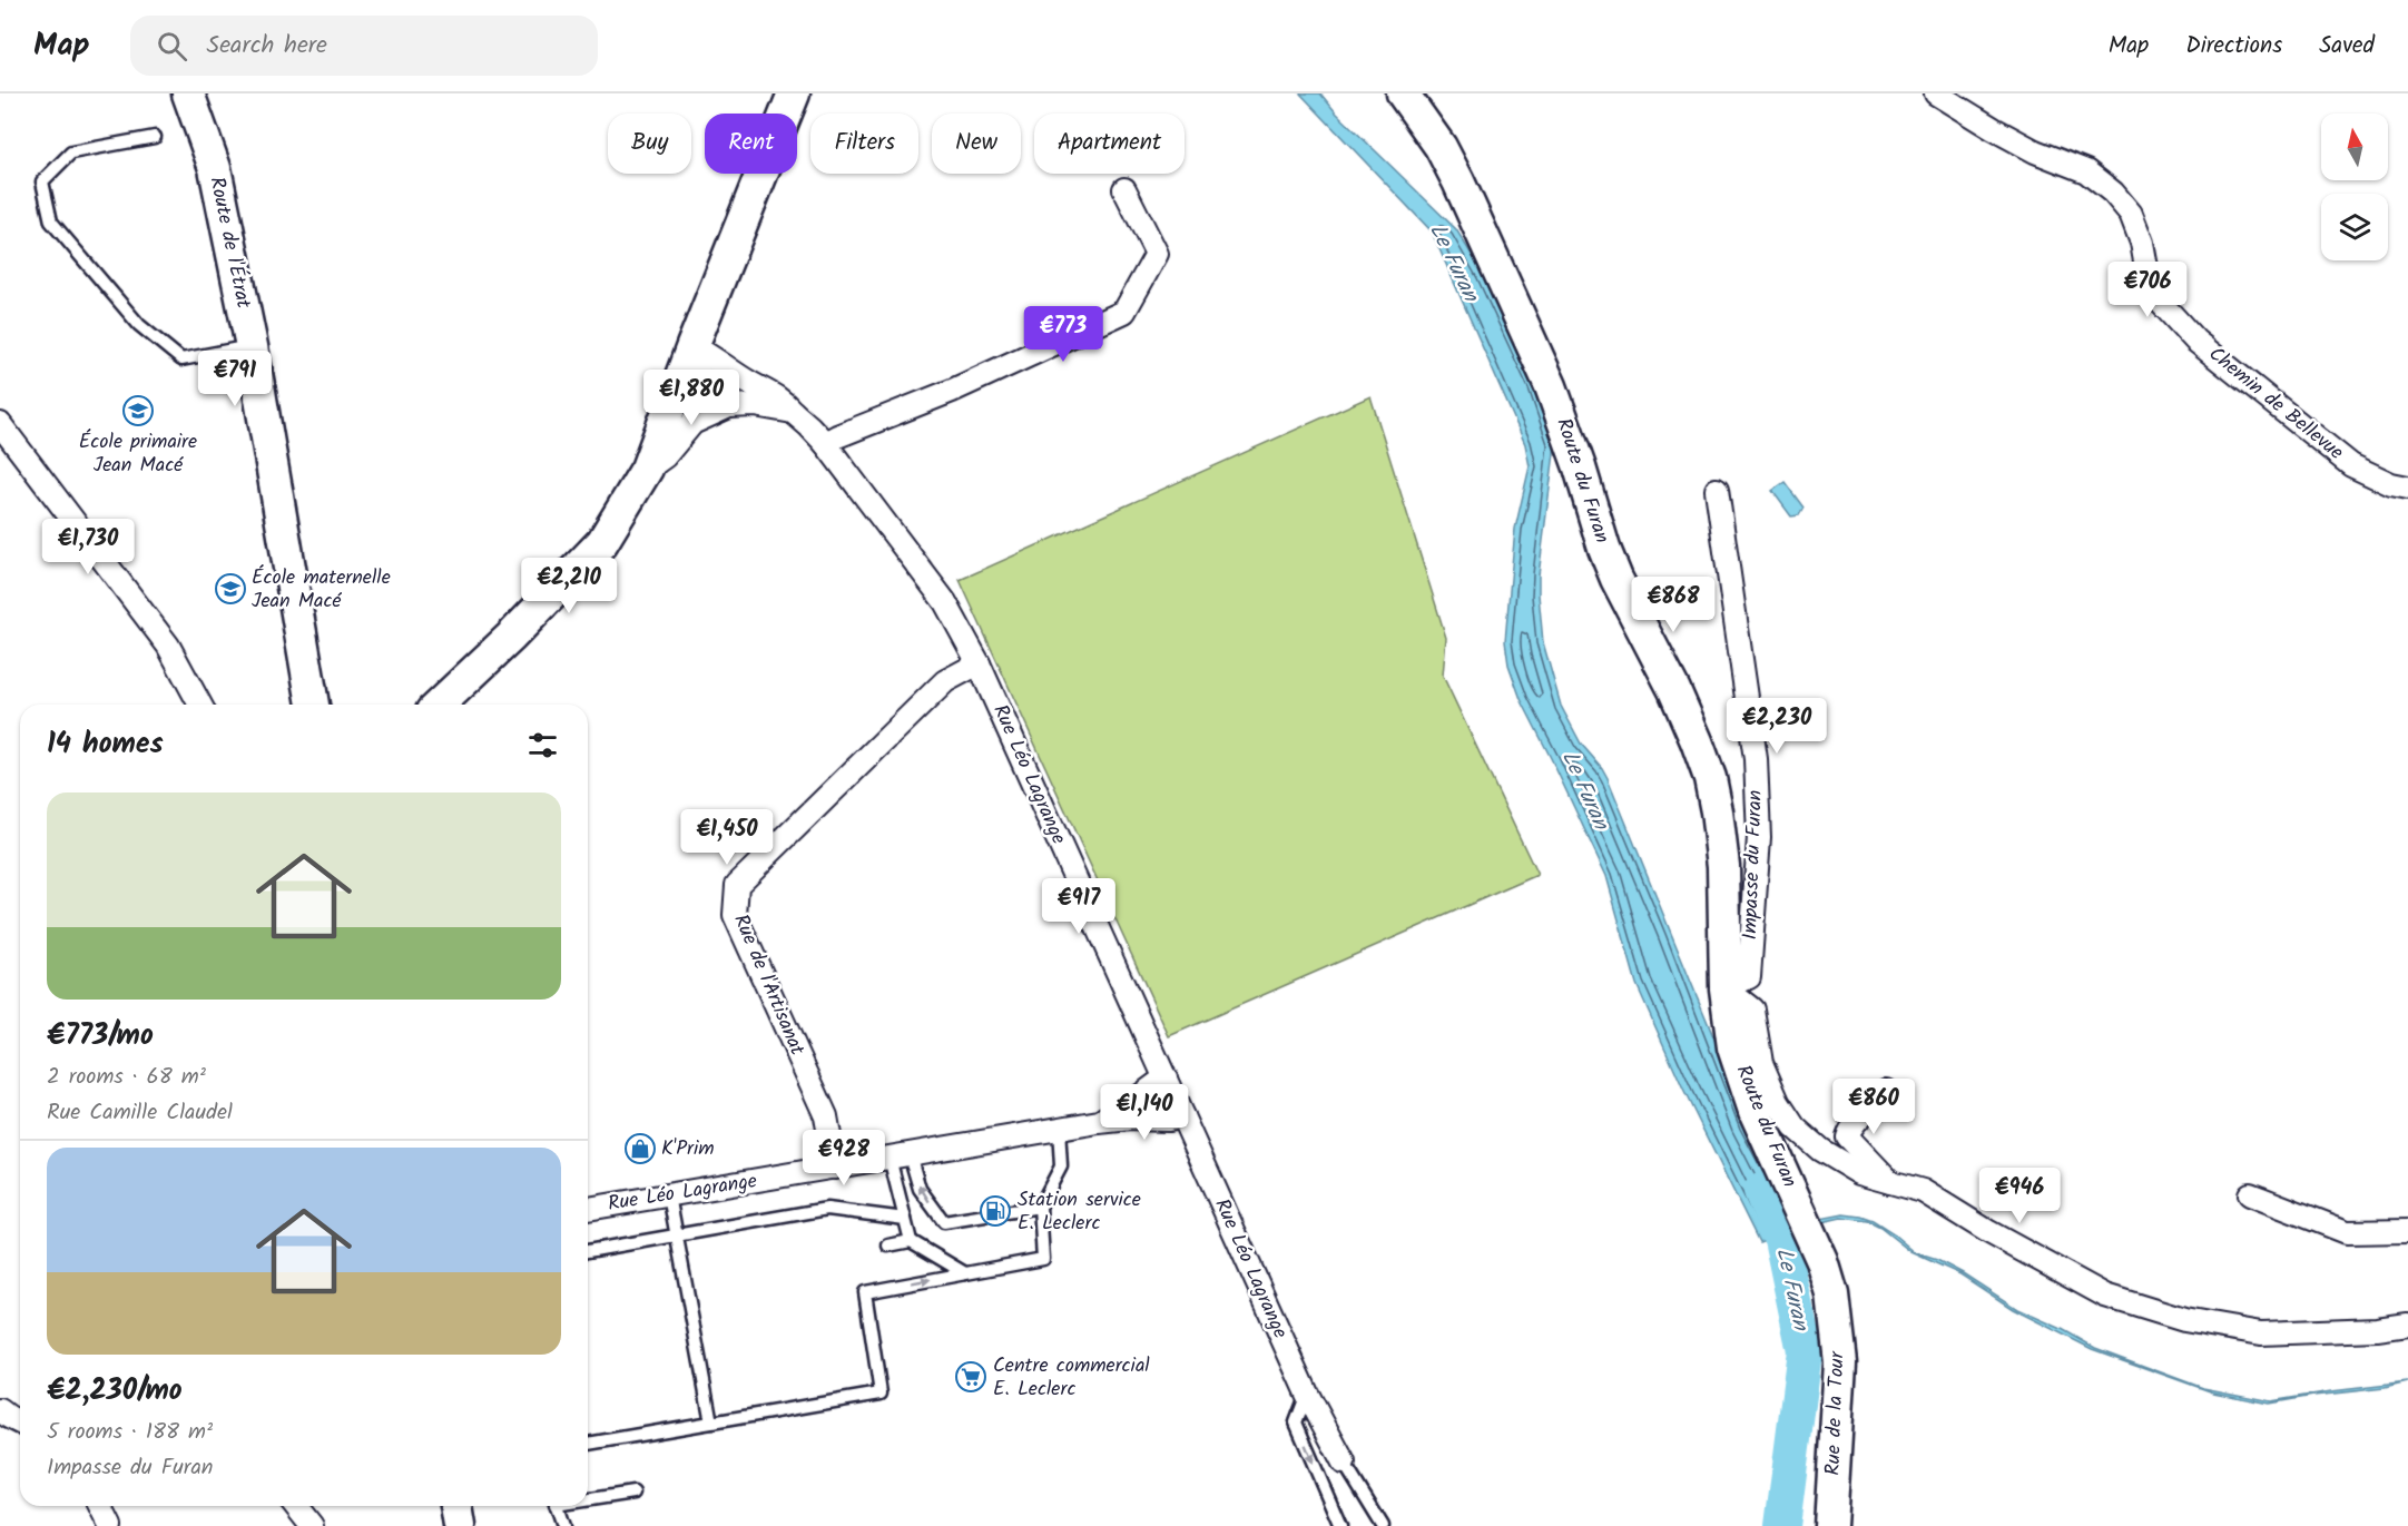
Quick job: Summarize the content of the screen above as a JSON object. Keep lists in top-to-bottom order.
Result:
{
  "streets": {
    "main road": ["Route de l'Étrat", "Route du Furan", "Rue de la Tour"],
    "street": [
      "Chemin de Bellevue",
      "Rue Léo Lagrange",
      "Impasse du Furan",
      "Rue de l'Artisanat"
    ]
  },
  "crossings": [
    ["Route du Furan", "Impasse du Furan"],
    ["Route du Furan", "Rue de la Tour"],
    ["Rue Léo Lagrange", "Rue de l'Artisanat"]
  ],
  "water": ["Le Furan"],
  "places": {
    "school or university": ["École primaire Jean Macé", "École maternelle Jean Macé"],
    "shop": ["K'Prim"],
    "fuel station": ["Station service E. Leclerc"],
    "supermarket": ["Centre commercial E. Leclerc"]
  },
  "north": "top",
  "page": {
    "header": "Map",
    "search": "Search here",
    "nav": ["Map", "Directions", "Saved"],
    "chip": [
      "Buy",
      "Rent",
      "Filters",
      "New",
      "Apartment"
    ],
    "price": [
      "€706",
      "€773",
      "€791",
      "€1,880",
      "€1,730",
      "€2,210",
      "€868",
      "€2,230",
      "€1,450",
      "€917",
      "€860",
      "€1,140",
      "€928",
      "€946"
    ],
    "heading": "14 homes",
    "list": [
      {
        "name": "€773/mo",
        "note": "2 rooms · 68 m² · Rue Camille Claudel"
      },
      {
        "name": "€2,230/mo",
        "note": "5 rooms · 188 m² · Impasse du Furan"
      }
    ]
  }
}
